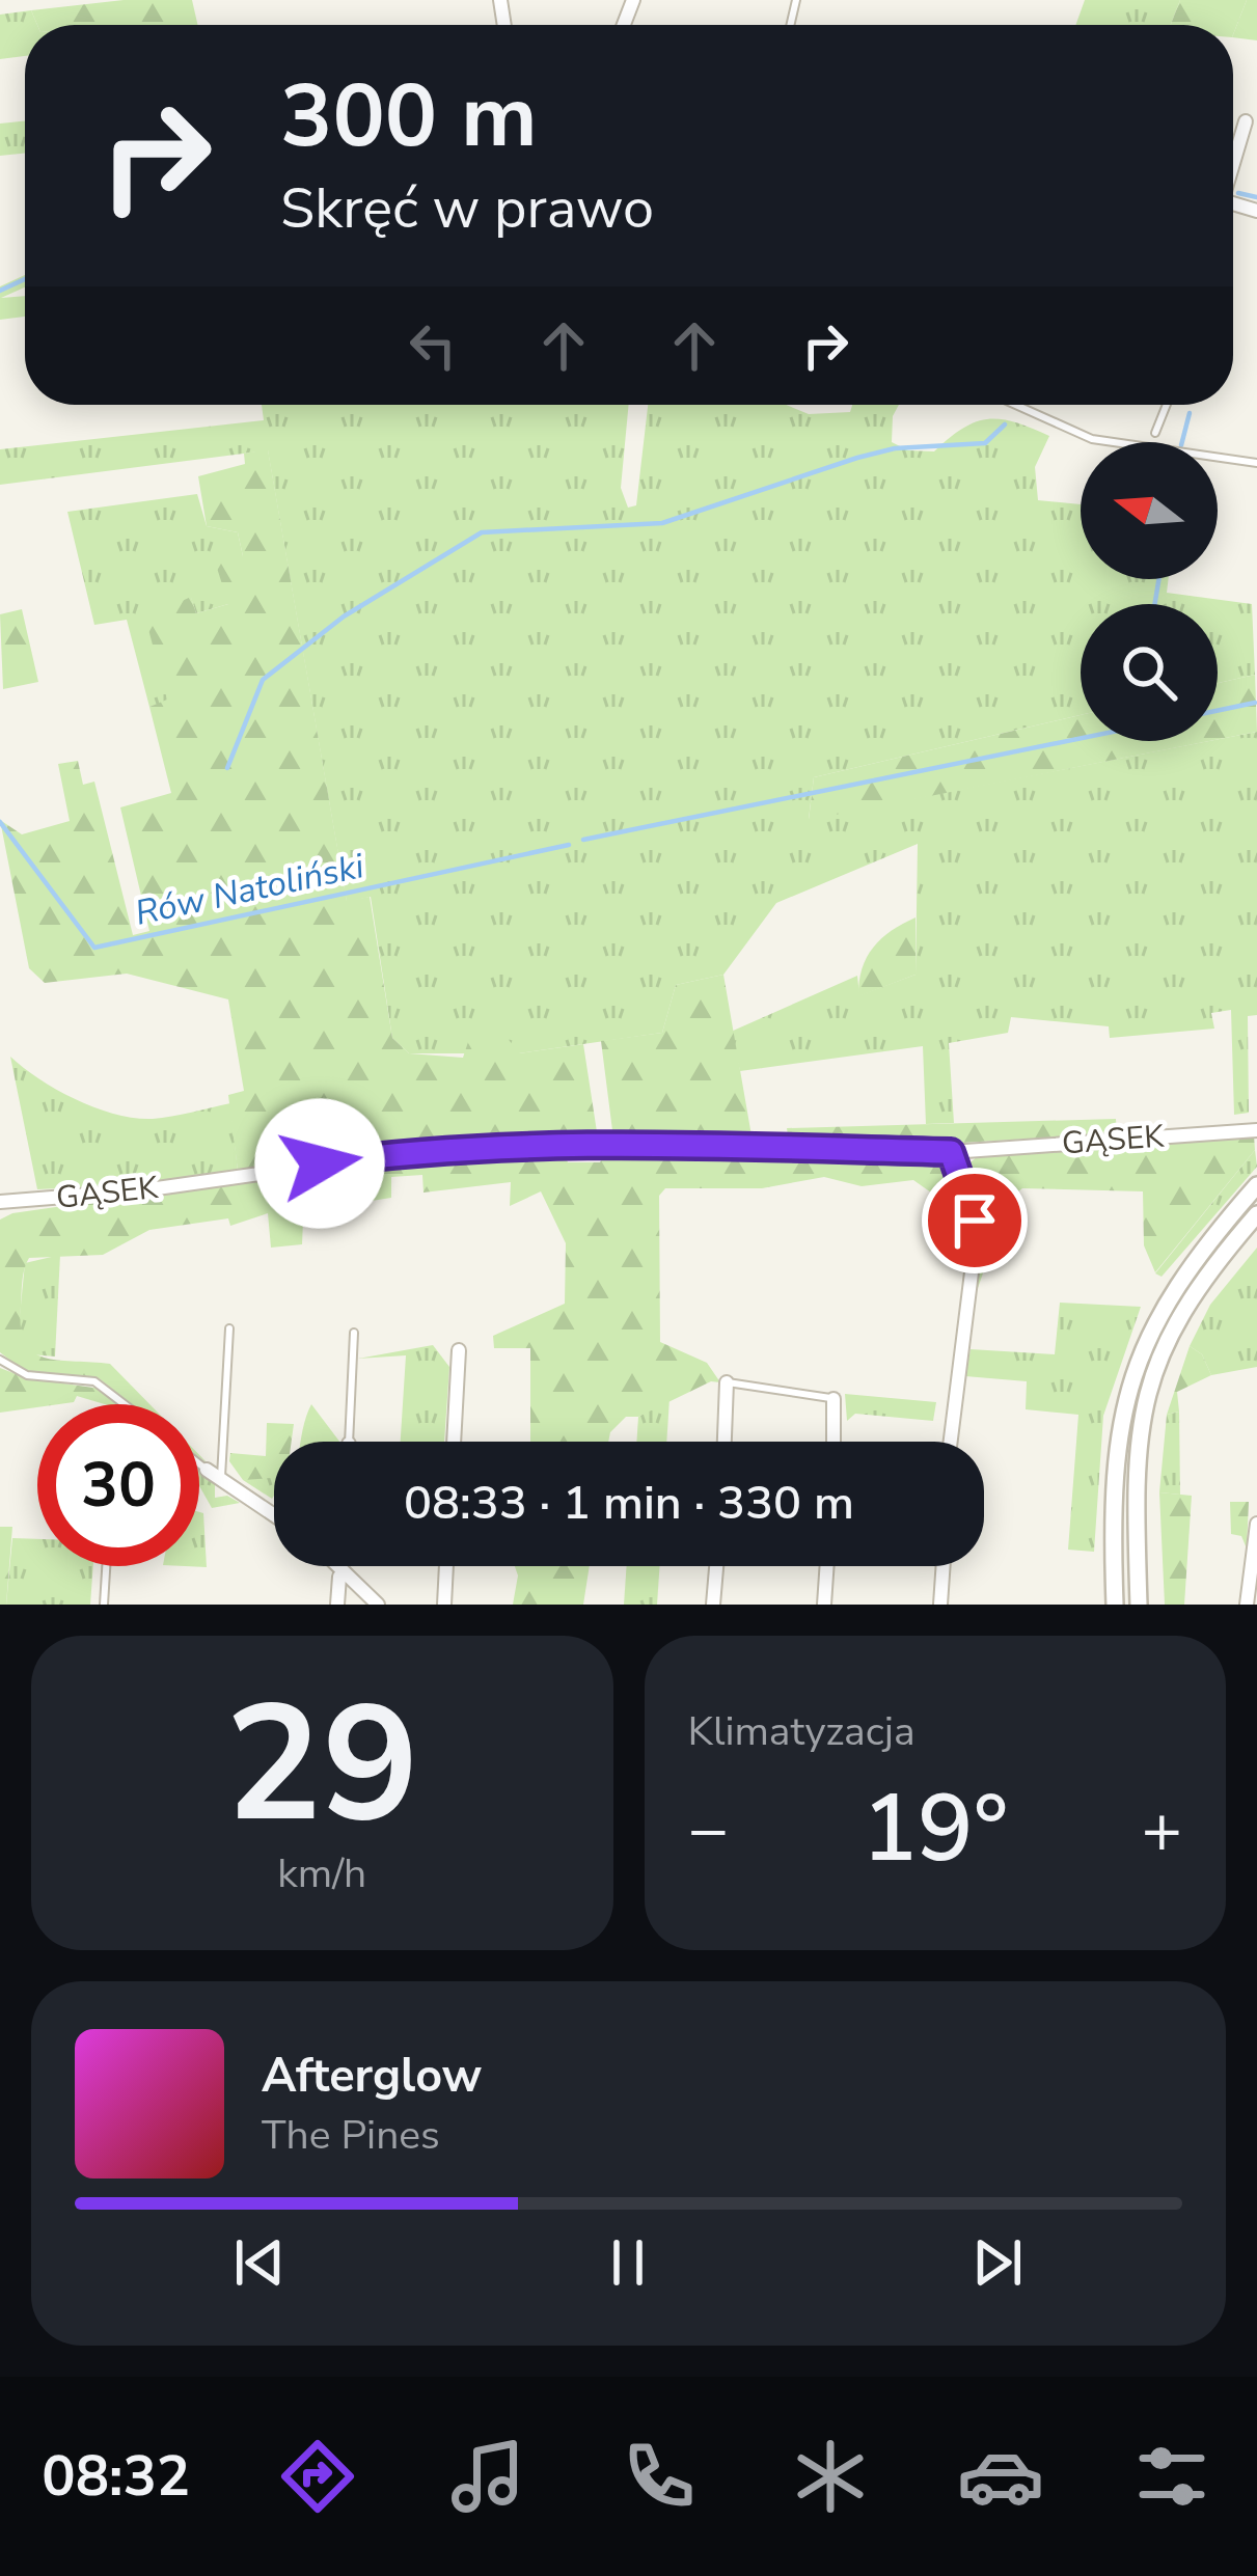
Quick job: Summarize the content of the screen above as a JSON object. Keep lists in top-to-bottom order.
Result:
{
  "streets": {
    "street": ["GĄSEK"]
  },
  "water": ["Rów Natoliński"],
  "north": "left",
  "page": {
    "turn": ["300 m", "Skręć w prawo"],
    "limit": "30",
    "trip": "08:33 · 1 min · 330 m",
    "tile": [
      ["29", "km/h"],
      "Klimatyzacja"
    ],
    "heat": ["−", "19°", "+"],
    "song": ["Afterglow", "The Pines"],
    "tabs": "08:32"
  }
}
